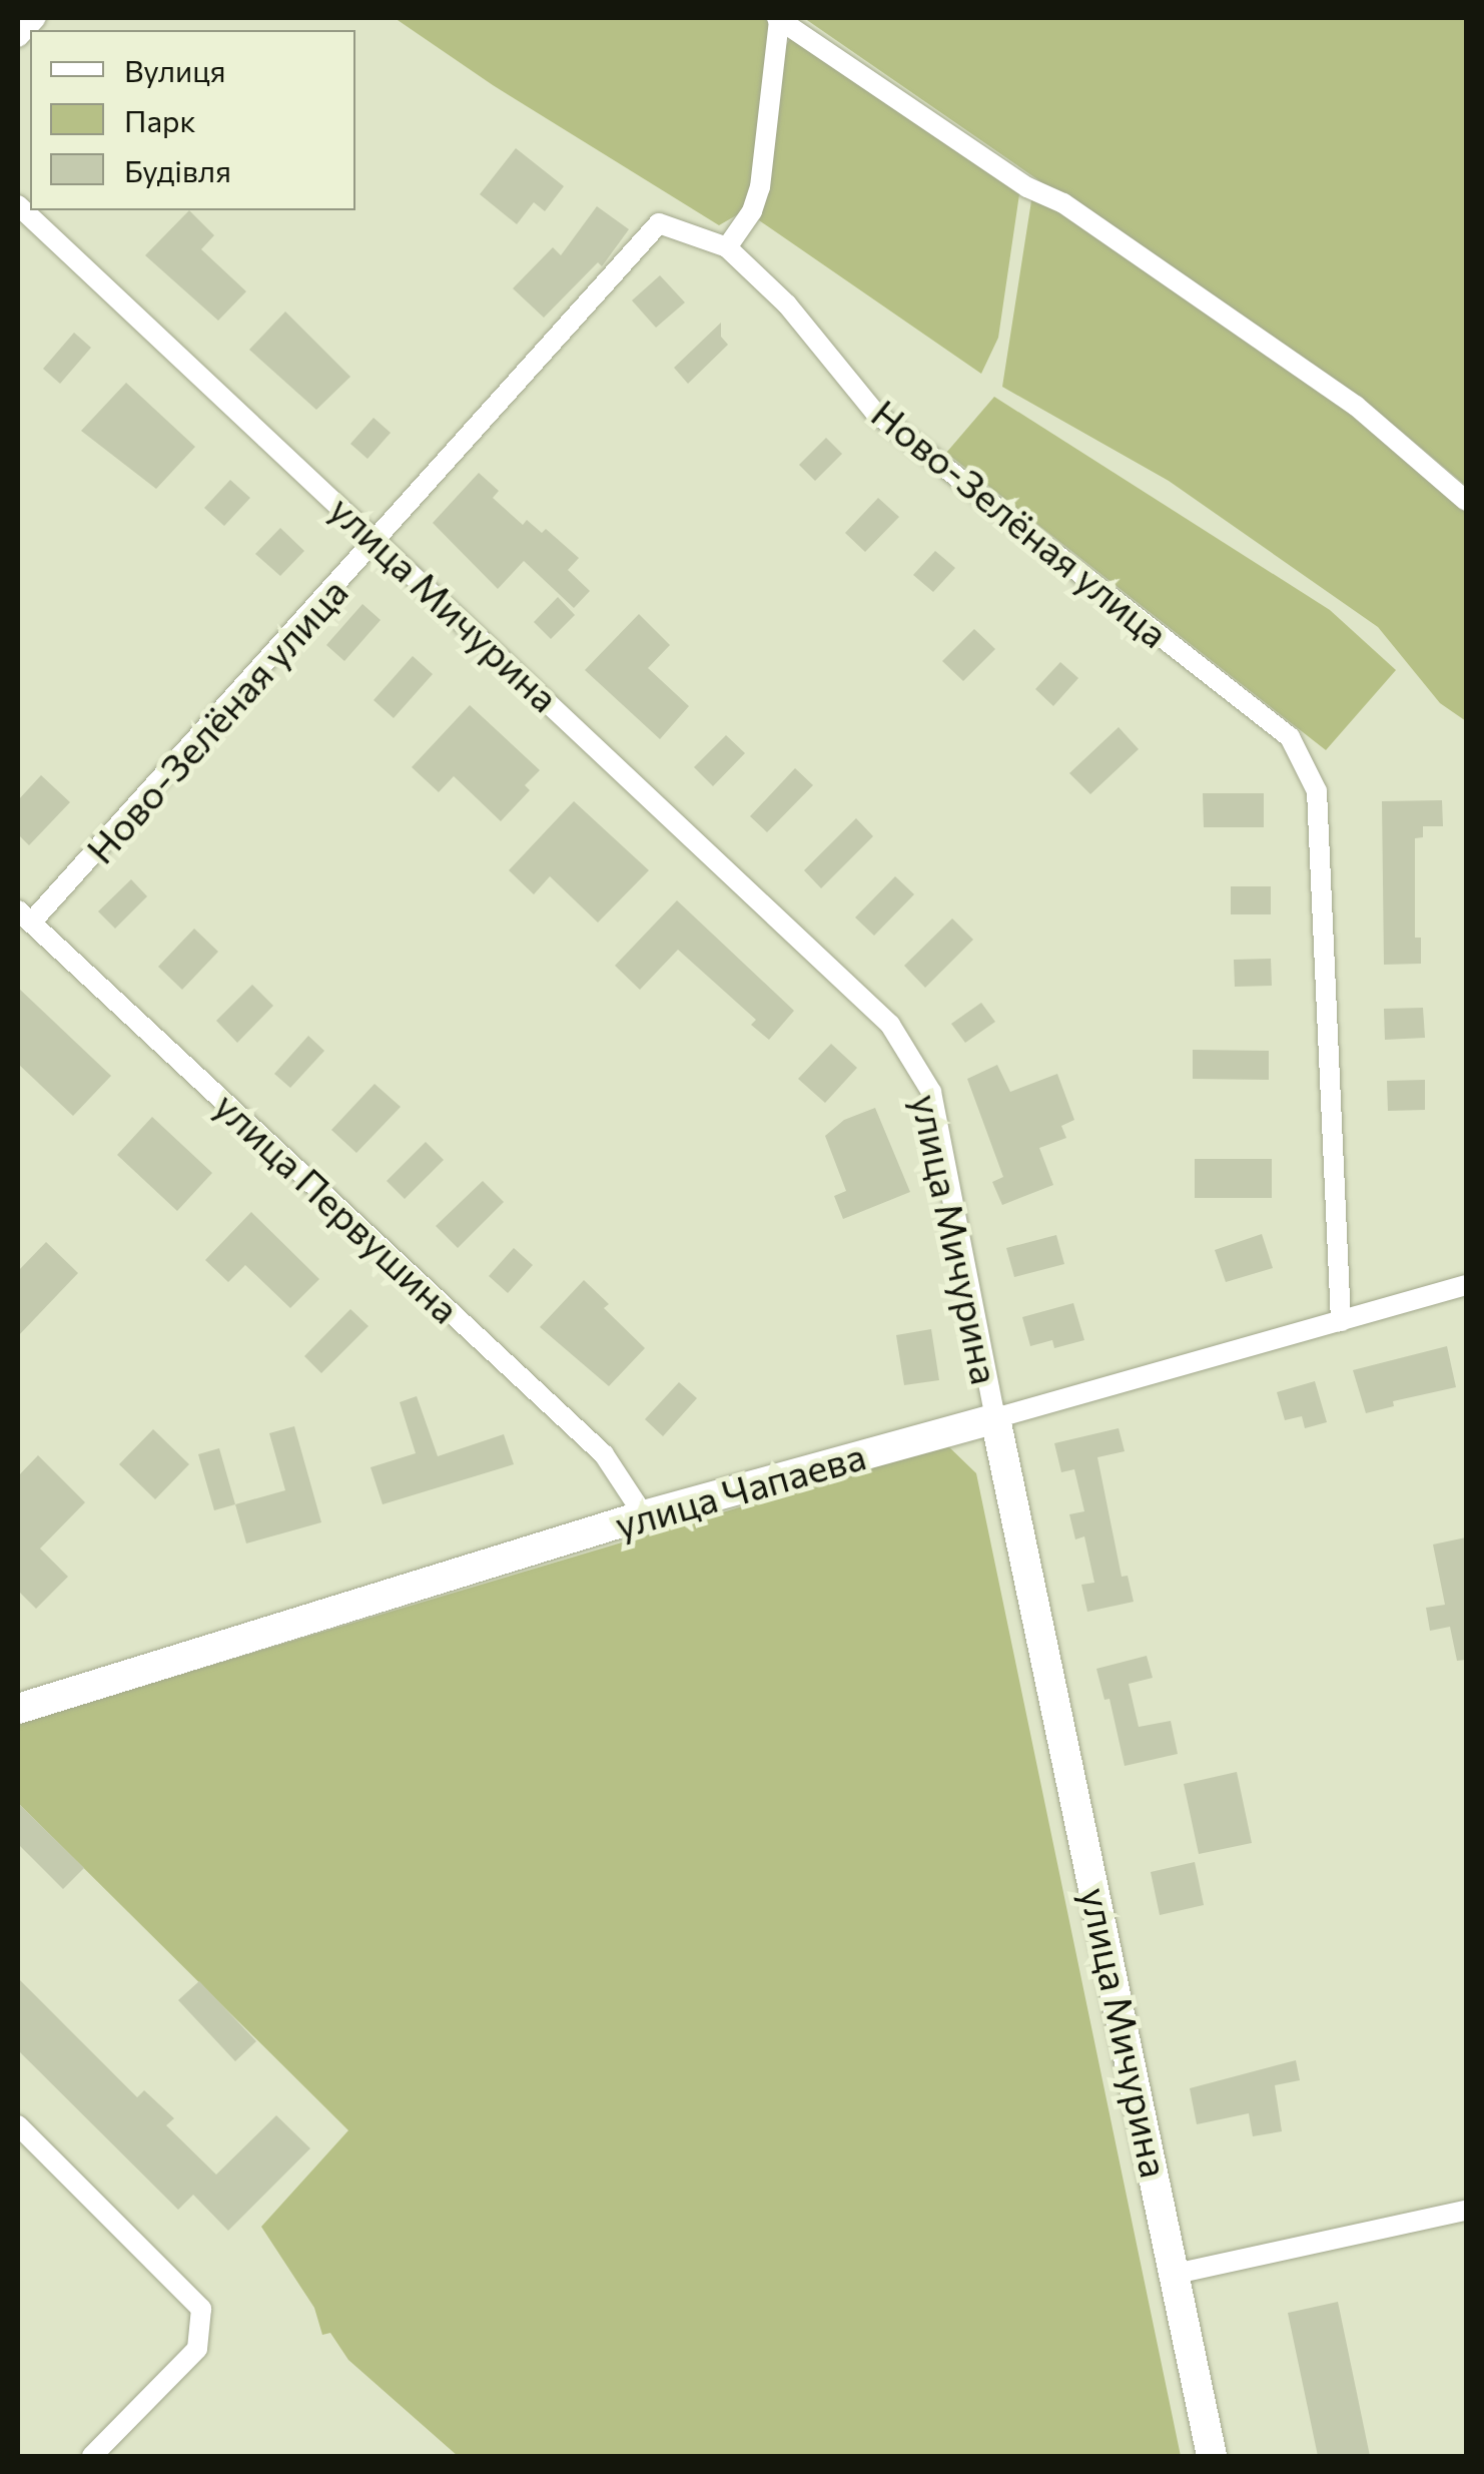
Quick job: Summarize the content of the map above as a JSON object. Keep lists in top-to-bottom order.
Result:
{
  "streets": {
    "main road": ["улица Мичурина", "улица Чапаева"],
    "street": ["Ново-Зелёная улица", "улица Первушина"]
  },
  "crossings": [
    ["Ново-Зелёная улица", "улица Мичурина"],
    ["Ново-Зелёная улица", "улица Первушина"],
    ["Ново-Зелёная улица", "улица Чапаева"],
    ["улица Мичурина", "улица Чапаева"],
    ["улица Первушина", "улица Чапаева"]
  ],
  "legend": ["Вулиця", "Парк", "Будівля"]
}
